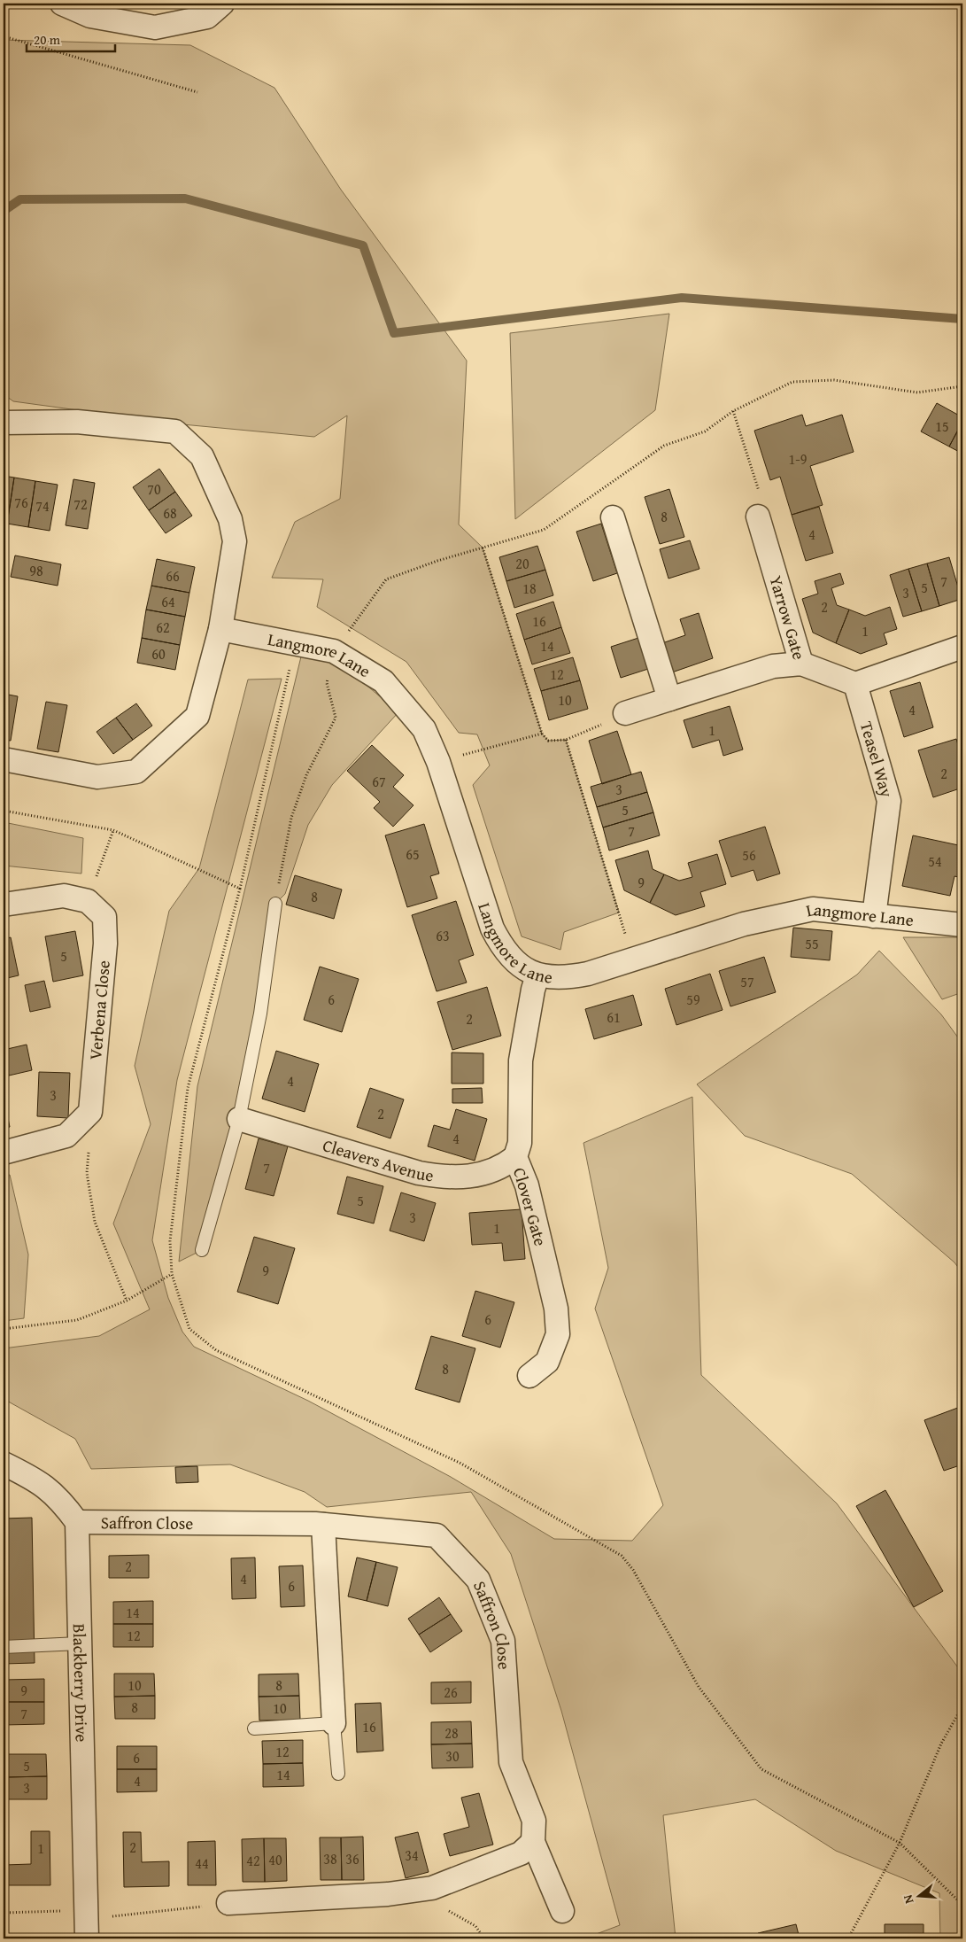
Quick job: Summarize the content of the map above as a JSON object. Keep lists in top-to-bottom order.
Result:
{
  "streets": {
    "street": [
      "Yarrow Gate",
      "Langmore Lane",
      "Teasel Way",
      "Verbena Close",
      "Cleavers Avenue",
      "Clover Gate",
      "Saffron Close",
      "Blackberry Drive"
    ]
  },
  "crossings": [
    ["Langmore Lane", "Teasel Way"],
    ["Langmore Lane", "Clover Gate"],
    ["Cleavers Avenue", "Clover Gate"],
    ["Saffron Close", "Blackberry Drive"]
  ],
  "house_numbers": [
    "15",
    "1-9",
    "70",
    "76",
    "72",
    "74",
    "68",
    "8",
    "4",
    "20",
    "98",
    "66",
    "7",
    "5",
    "18",
    "3",
    "64",
    "2",
    "16",
    "62",
    "1",
    "14",
    "60",
    "12",
    "10",
    "4",
    "1",
    "2",
    "67",
    "3",
    "5",
    "7",
    "65",
    "56",
    "54",
    "9",
    "8",
    "63",
    "55",
    "5",
    "57",
    "6",
    "59",
    "61",
    "2",
    "4",
    "3",
    "2",
    "4",
    "7",
    "5",
    "3",
    "1",
    "9",
    "6",
    "8",
    "2",
    "4",
    "6",
    "14",
    "12",
    "10",
    "8",
    "9",
    "26",
    "8",
    "10",
    "7",
    "16",
    "28",
    "12",
    "30",
    "6",
    "5",
    "14",
    "4",
    "3",
    "2",
    "1",
    "34",
    "38",
    "36",
    "40",
    "42",
    "44"
  ],
  "scale_bar": "20 m",
  "north": "left"
}
